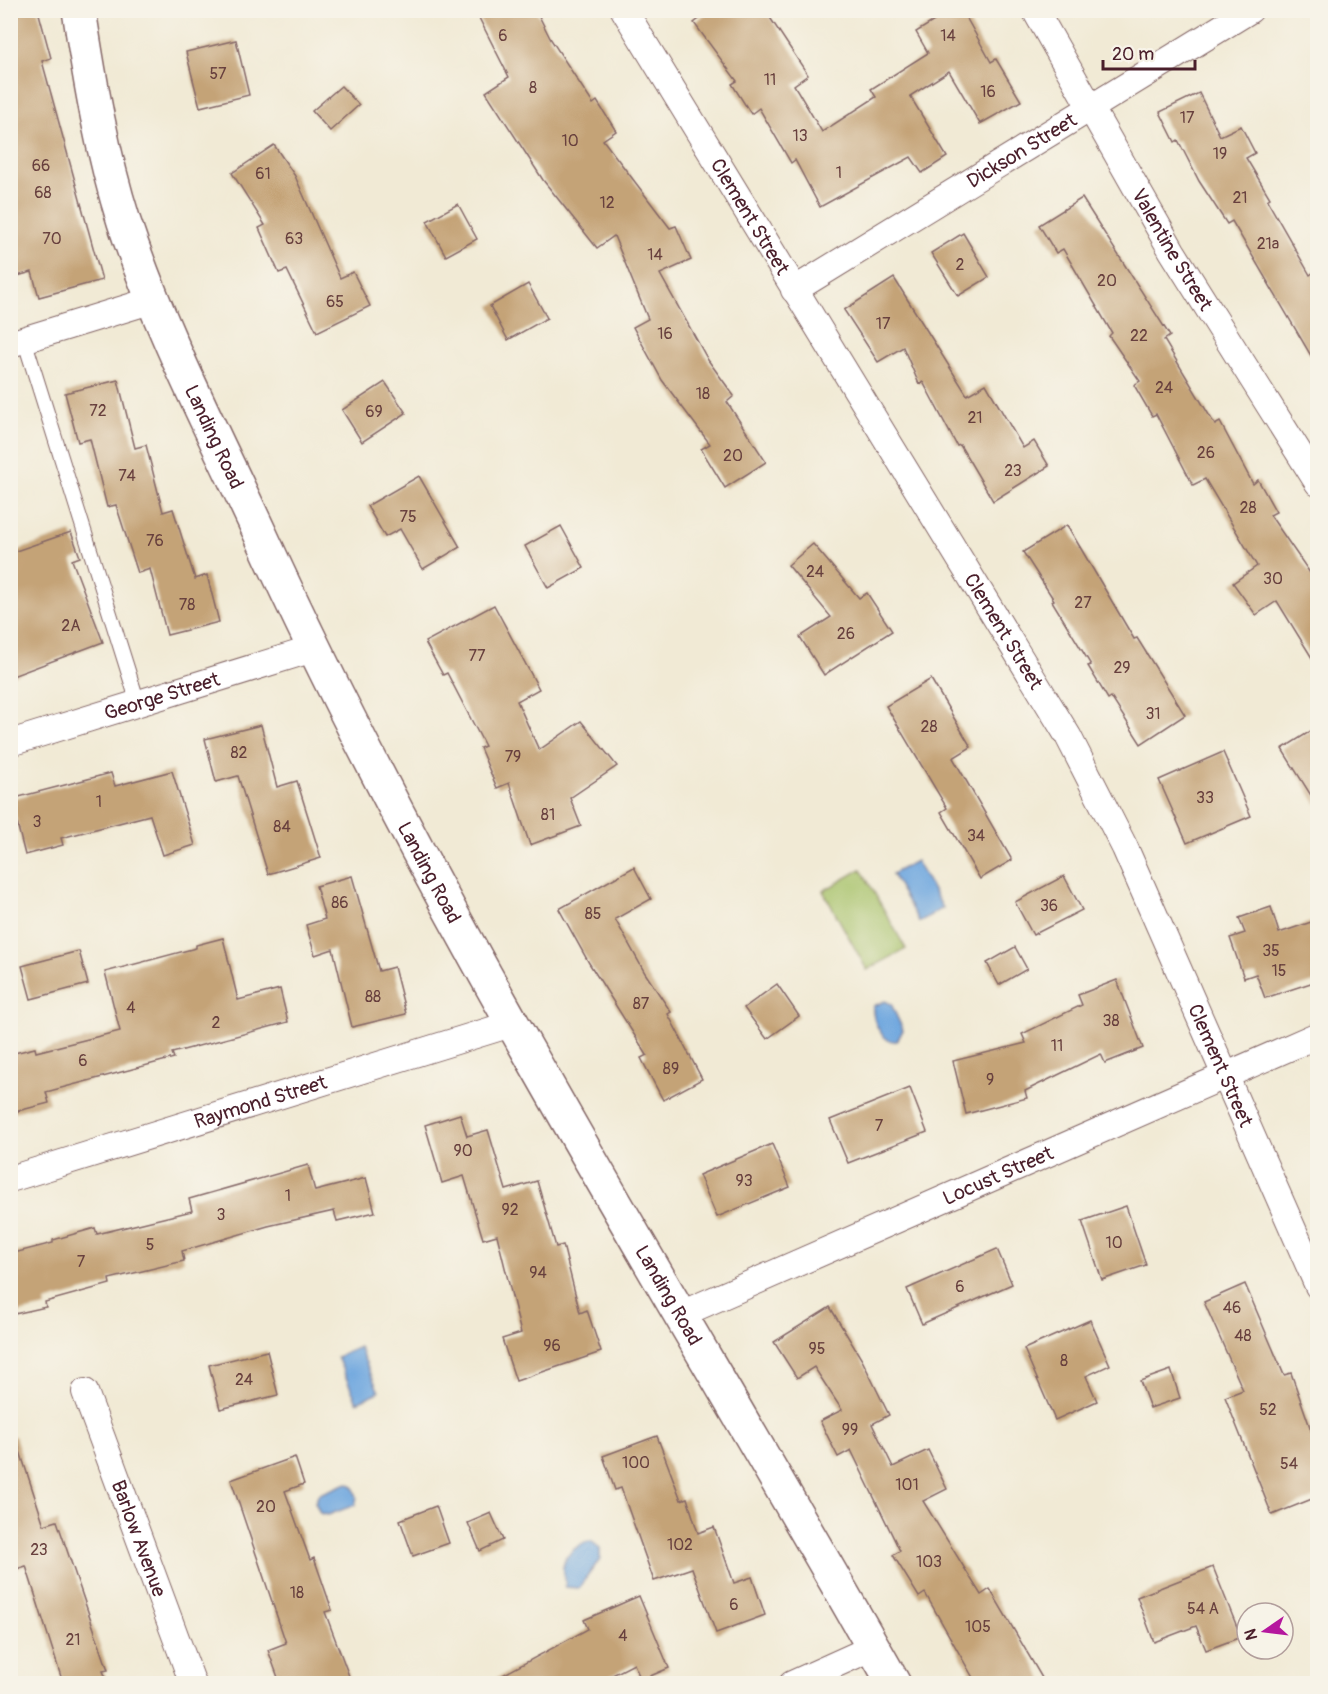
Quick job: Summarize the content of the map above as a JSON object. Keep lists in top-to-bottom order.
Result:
{
  "streets": {
    "street": [
      "Dickson Street",
      "Clement Street",
      "Valentine Street",
      "Landing Road",
      "George Street",
      "Raymond Street",
      "Locust Street",
      "Barlow Avenue"
    ]
  },
  "crossings": [
    ["Dickson Street", "Clement Street"],
    ["Dickson Street", "Valentine Street"],
    ["Clement Street", "Locust Street"],
    ["Landing Road", "George Street"],
    ["Landing Road", "Raymond Street"],
    ["Landing Road", "Locust Street"]
  ],
  "house_numbers": [
    "6",
    "14",
    "57",
    "11",
    "8",
    "16",
    "17",
    "13",
    "10",
    "19",
    "66",
    "1",
    "61",
    "68",
    "21",
    "12",
    "70",
    "63",
    "21a",
    "14",
    "2",
    "20",
    "65",
    "17",
    "16",
    "22",
    "24",
    "18",
    "72",
    "69",
    "21",
    "26",
    "20",
    "23",
    "74",
    "28",
    "75",
    "76",
    "24",
    "30",
    "27",
    "78",
    "2A",
    "26",
    "77",
    "29",
    "31",
    "28",
    "82",
    "79",
    "33",
    "1",
    "81",
    "3",
    "84",
    "34",
    "86",
    "36",
    "85",
    "35",
    "15",
    "88",
    "87",
    "4",
    "38",
    "2",
    "11",
    "6",
    "89",
    "9",
    "7",
    "90",
    "93",
    "1",
    "92",
    "3",
    "10",
    "5",
    "7",
    "94",
    "6",
    "46",
    "48",
    "96",
    "95",
    "8",
    "24",
    "52",
    "99",
    "100",
    "54",
    "101",
    "20",
    "102",
    "23",
    "103",
    "18",
    "6",
    "54 A",
    "105",
    "4",
    "21"
  ],
  "scale_bar": "20 m",
  "north": "left"
}
